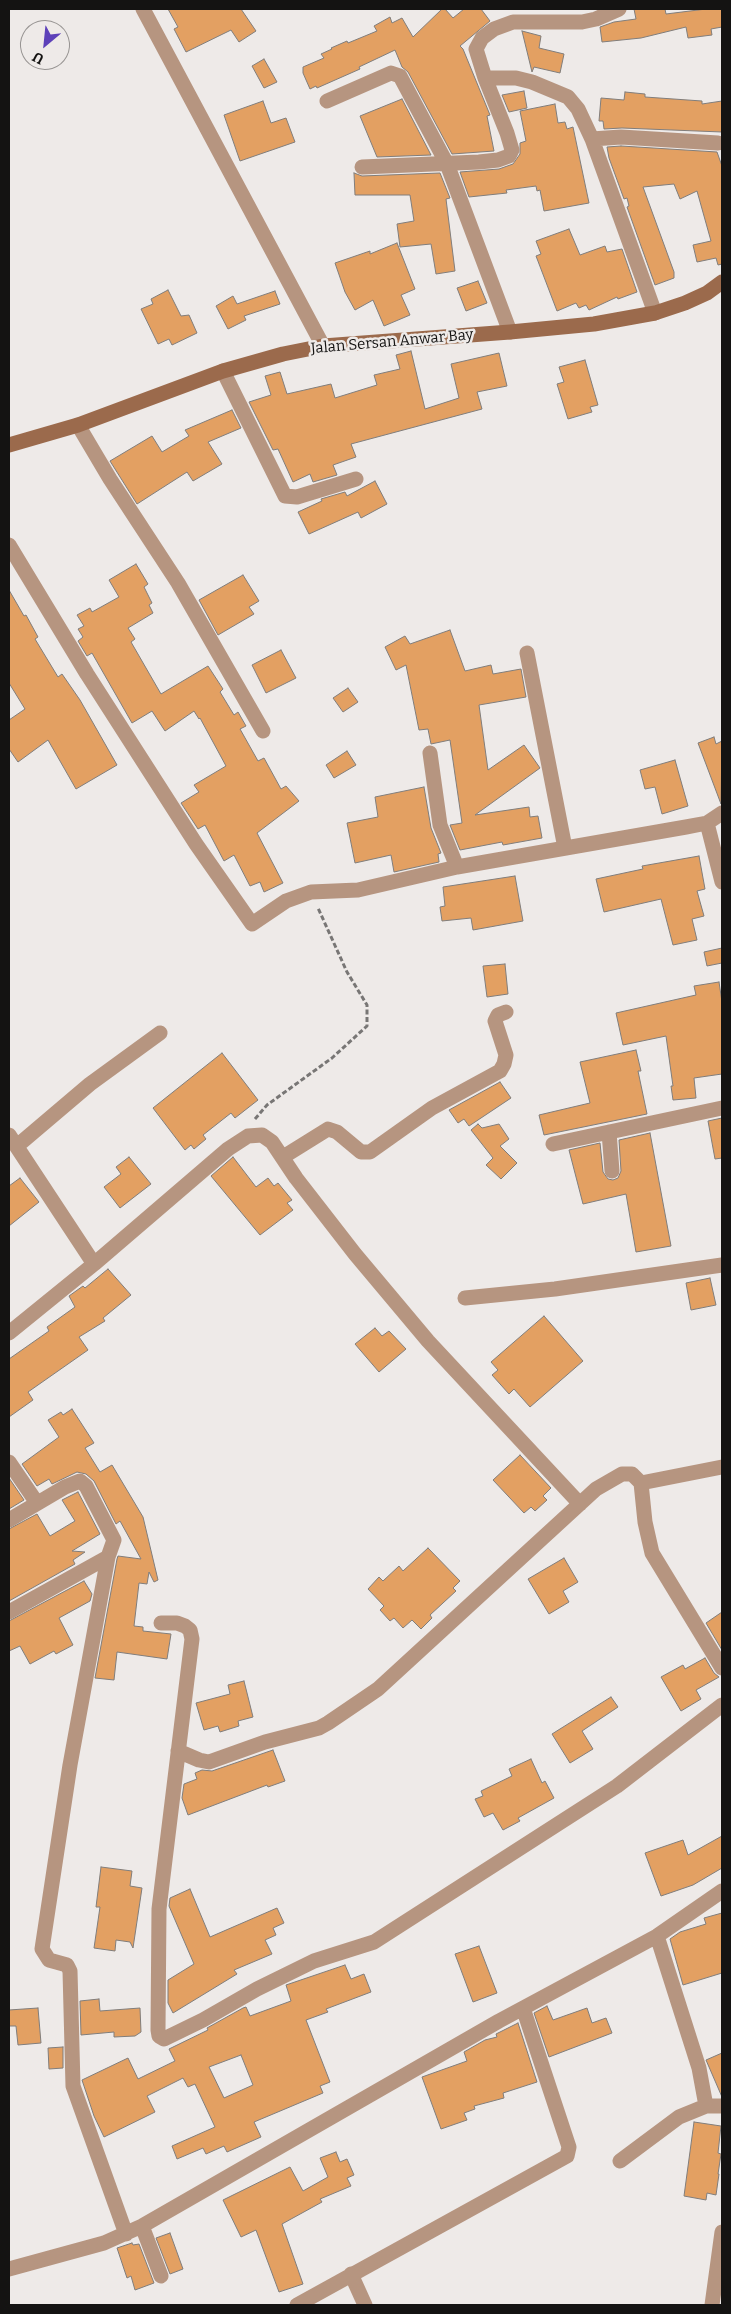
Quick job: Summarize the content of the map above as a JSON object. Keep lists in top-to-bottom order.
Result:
{
  "streets": {
    "main road": ["Jalan Sersan Anwar Bay"]
  },
  "north": "bottom left"
}
